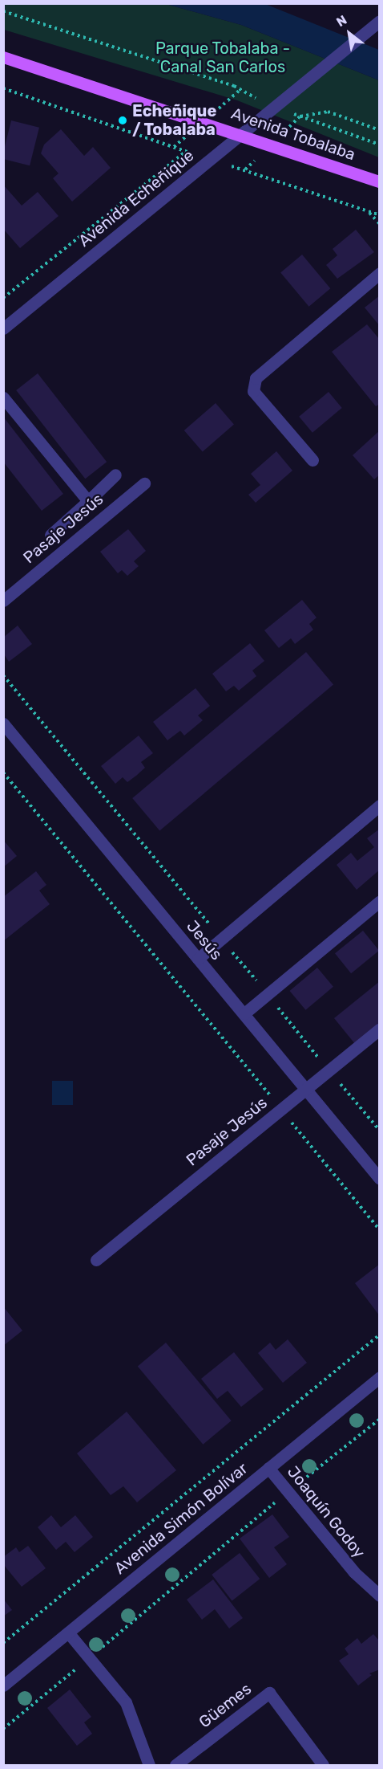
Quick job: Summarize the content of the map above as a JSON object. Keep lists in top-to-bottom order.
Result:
{
  "streets": {
    "main road": ["Avenida Tobalaba"],
    "street": [
      "Avenida Echeñique",
      "Pasaje Jesús",
      "Jesús",
      "Joaquín Godoy",
      "Avenida Simón Bolívar",
      "Güemes"
    ]
  },
  "crossings": [
    ["Avenida Tobalaba", "Avenida Echeñique"],
    ["Pasaje Jesús", "Jesús"],
    ["Joaquín Godoy", "Avenida Simón Bolívar"]
  ],
  "parks": ["Parque Tobalaba - Canal San Carlos"],
  "places": ["Echeñique / Tobalaba"],
  "north": "top left"
}
